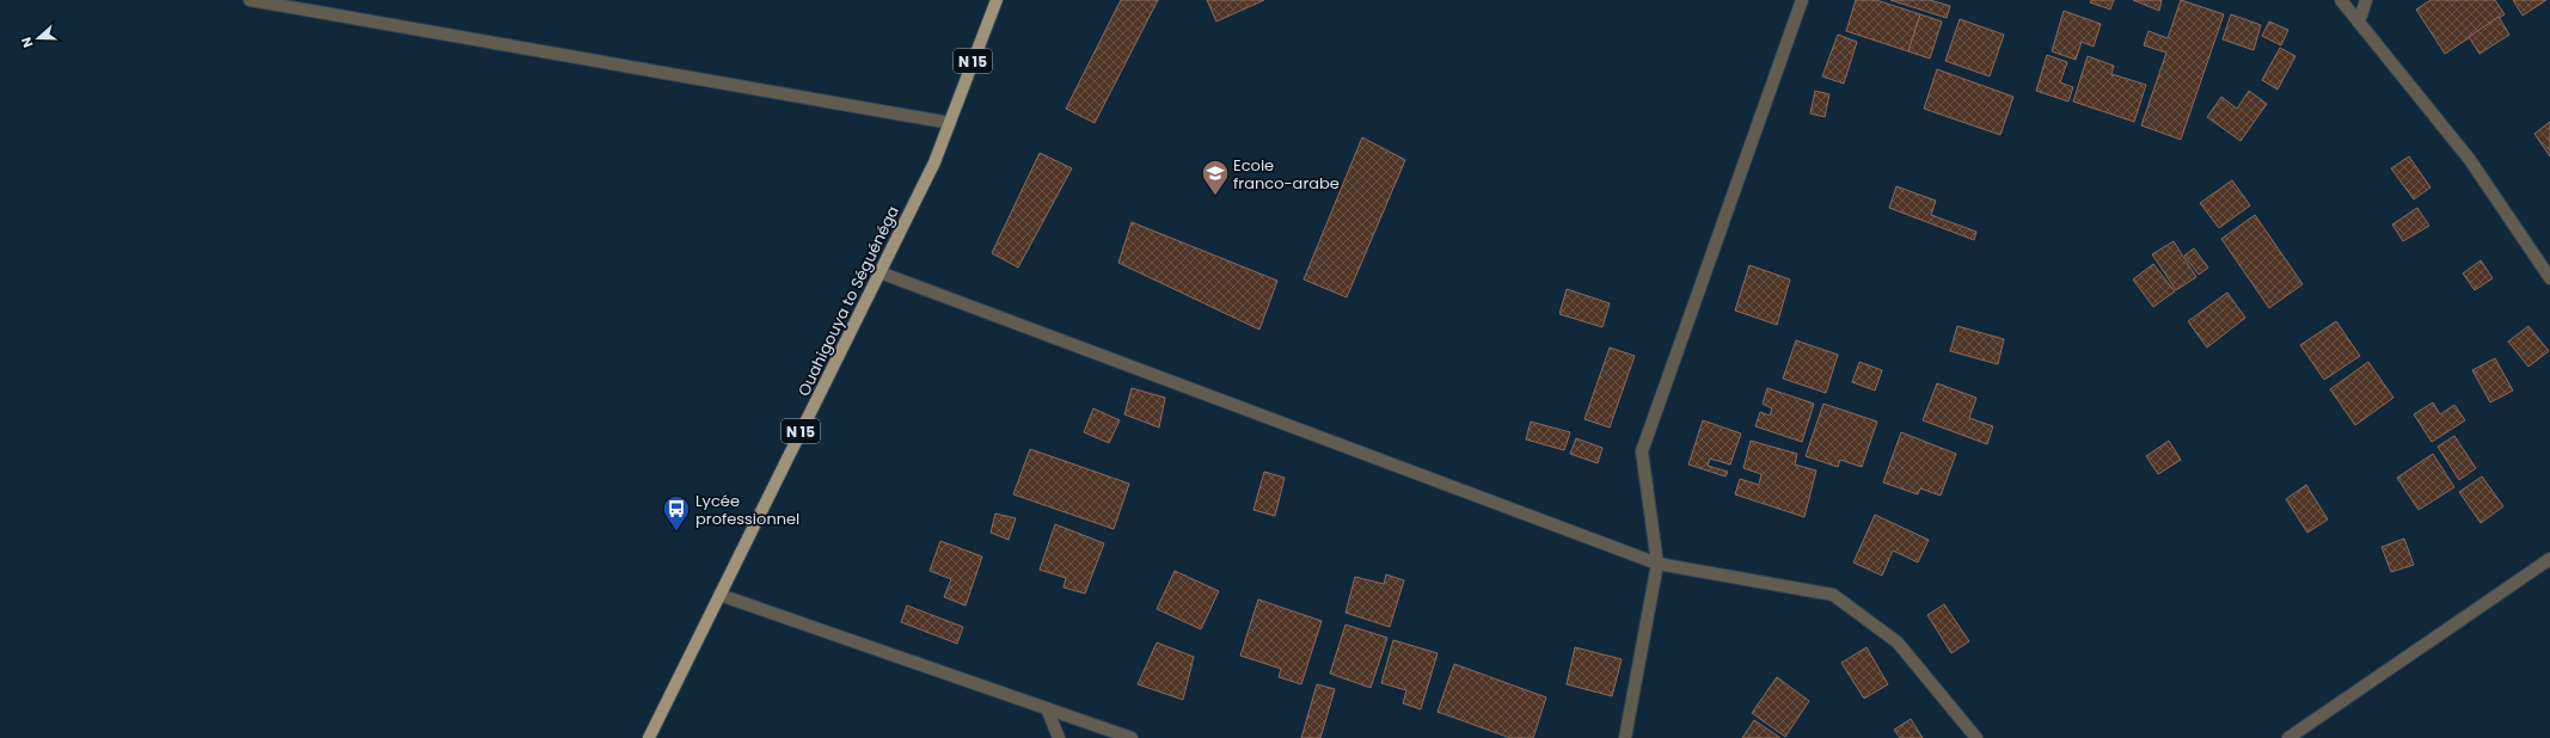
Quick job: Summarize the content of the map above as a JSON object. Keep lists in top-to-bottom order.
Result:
{
  "streets": {
    "main road": ["N 15", "Ouahigouya to Séguénéga"]
  },
  "places": {
    "school or university": ["Ecole franco-arabe"],
    "bus stop": ["Lycée professionnel"]
  },
  "north": "left"
}
